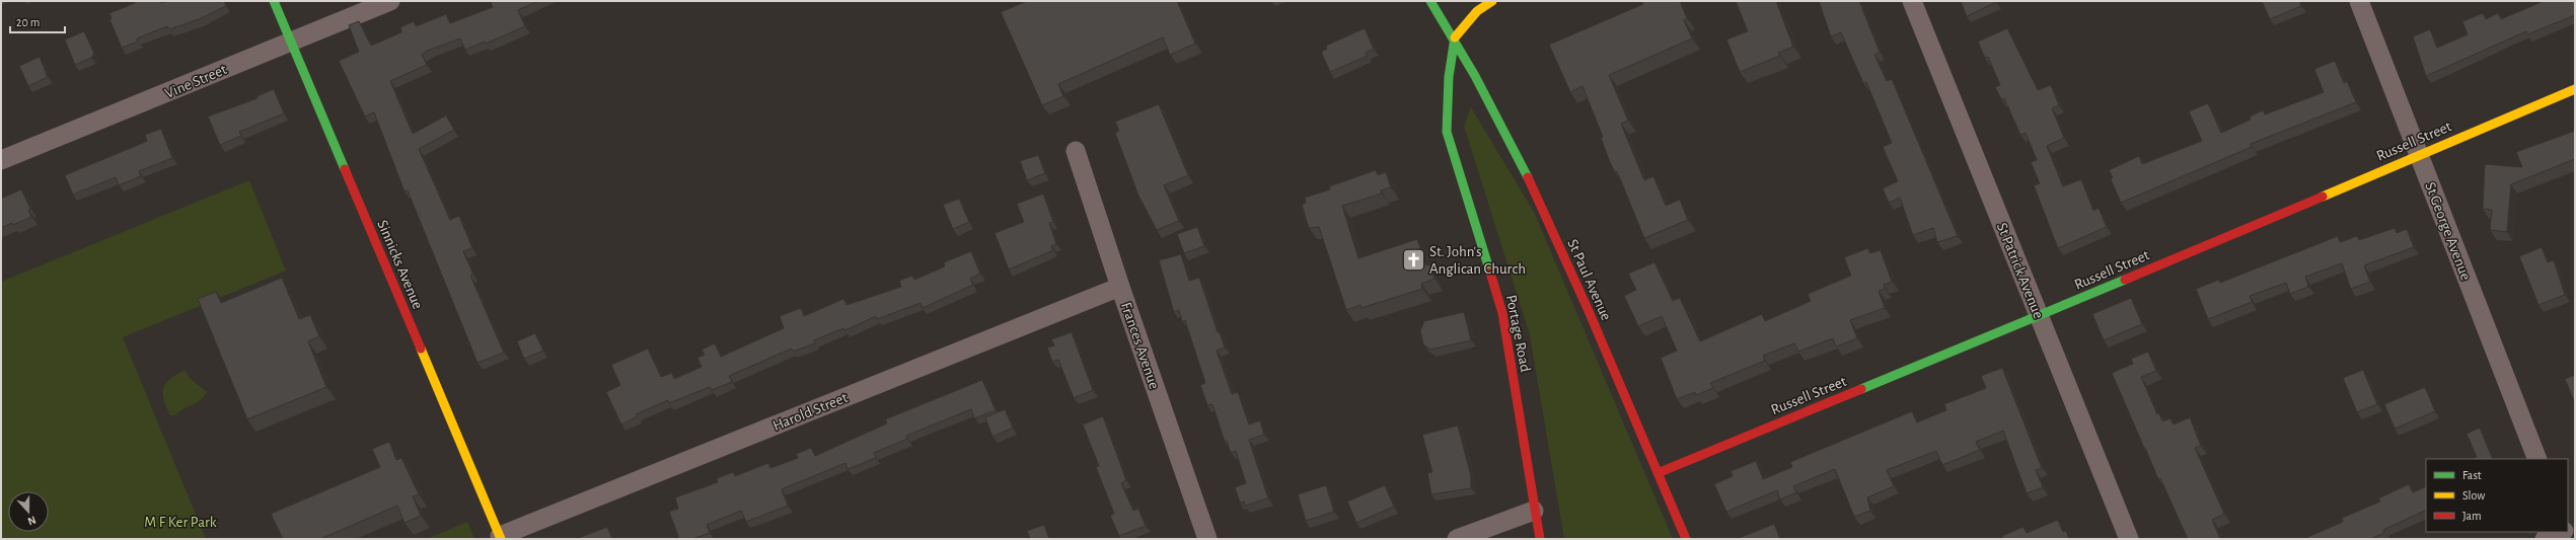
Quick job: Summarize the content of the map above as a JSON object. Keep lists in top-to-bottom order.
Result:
{
  "streets": {
    "street": [
      "Vine Street",
      "Russell Street",
      "St George Avenue",
      "Sinnicks Avenue",
      "St Patrick Avenue",
      "St Paul Avenue",
      "Portage Road",
      "Frances Avenue",
      "Harold Street"
    ]
  },
  "crossings": [
    ["Vine Street", "Sinnicks Avenue"],
    ["Russell Street", "St George Avenue"],
    ["Russell Street", "St Patrick Avenue"],
    ["Russell Street", "St Paul Avenue"],
    ["Sinnicks Avenue", "Harold Street"],
    ["St Paul Avenue", "Portage Road"],
    ["Frances Avenue", "Harold Street"]
  ],
  "parks": ["M F Ker Park"],
  "places": {
    "church": ["St. John's Anglican Church"]
  },
  "legend": ["Fast", "Slow", "Jam"],
  "scale_bar": "20 m",
  "north": "bottom"
}
